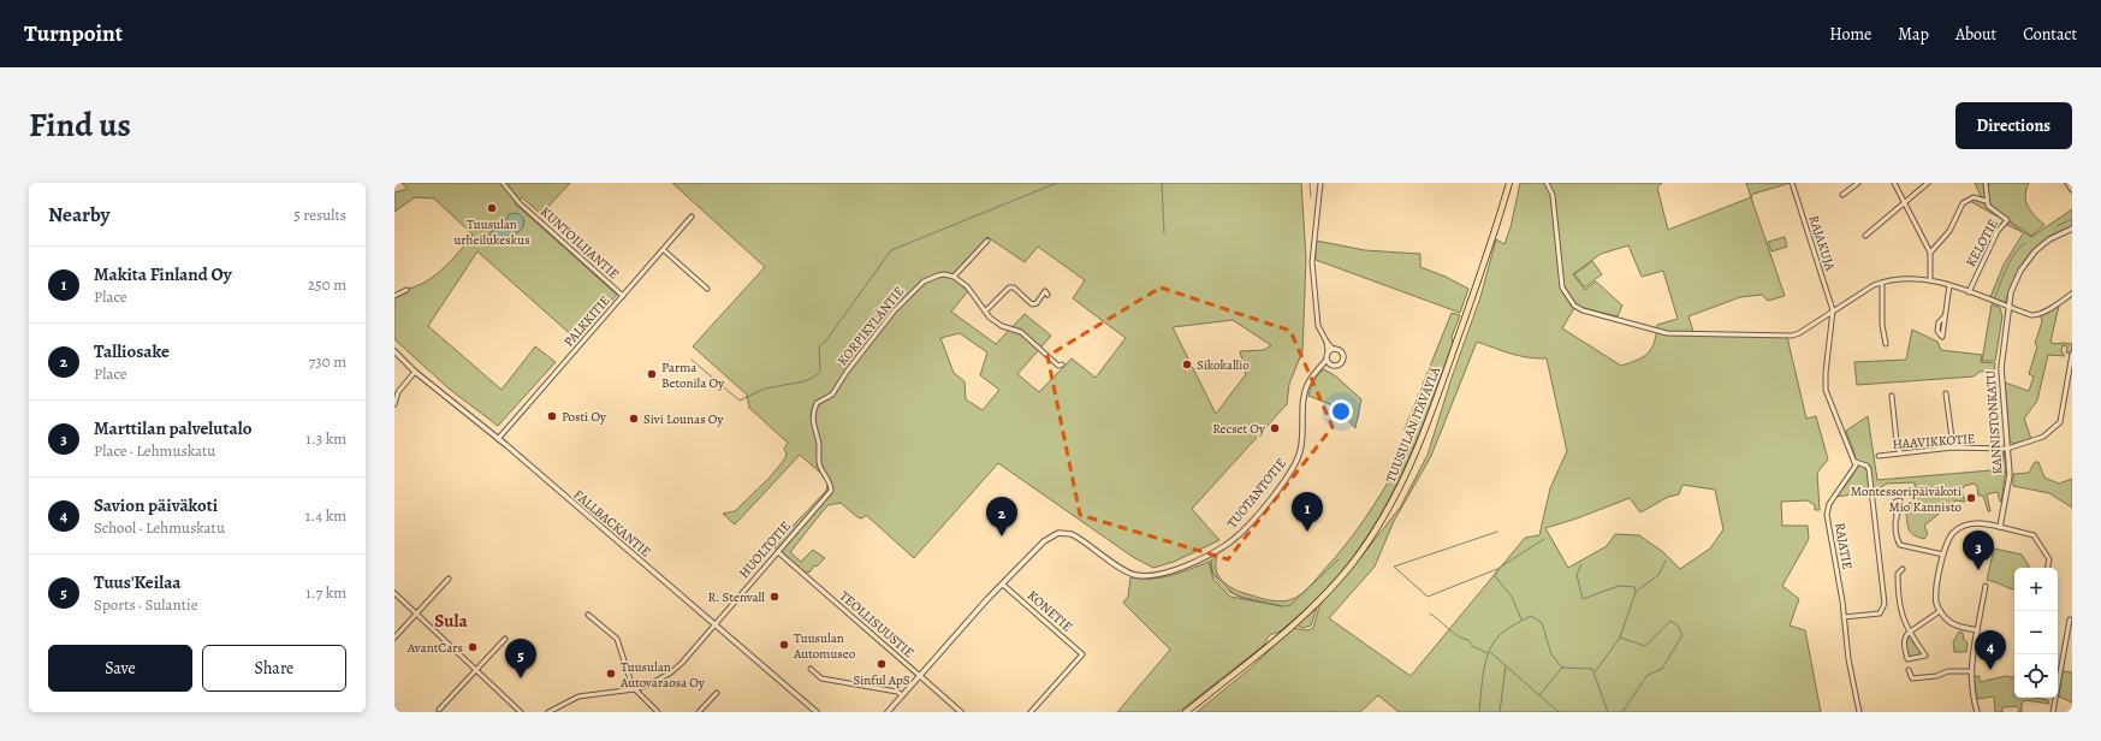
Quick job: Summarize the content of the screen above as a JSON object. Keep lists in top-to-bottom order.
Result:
{
  "streets": {
    "main road": ["TUUSULAN ITÄVÄYLÄ"],
    "street": [
      "KUNTOILIJANTIE",
      "RAJAKUJA",
      "KELOTIE",
      "PALKKITIE",
      "KORPIKYLÄNTIE",
      "KANNISTONKATU",
      "HAAVIKKOTIE",
      "TUOTANTOTIE",
      "FALLBACKANTIE",
      "RAJATIE",
      "HUOLTOTIE",
      "KONETIE",
      "TEOLLISUUSTIE"
    ]
  },
  "crossings": [
    ["KUNTOILIJANTIE", "PALKKITIE"],
    ["PALKKITIE", "FALLBACKANTIE"],
    ["KORPIKYLÄNTIE", "HUOLTOTIE"],
    ["KANNISTONKATU", "HAAVIKKOTIE"],
    ["TUOTANTOTIE", "KONETIE"],
    ["TUOTANTOTIE", "TEOLLISUUSTIE"],
    ["FALLBACKANTIE", "HUOLTOTIE"],
    ["HUOLTOTIE", "TEOLLISUUSTIE"]
  ],
  "districts": ["Sula"],
  "places": [
    "Tuusulan urheilukeskus",
    "Sikokallio",
    "Parma Betonila Oy",
    "Posti Oy",
    "Sivi Lounas Oy",
    "Recset Oy",
    "Montessoripäiväkoti Mio Kannisto",
    "R. Stenvall",
    "Tuusulan Automuseo",
    "AvantCars",
    "Sinful ApS",
    "Tuusulan Autovaraosa Oy"
  ],
  "page": {
    "header": "Turnpoint",
    "nav": [
      "Home",
      "Map",
      "About",
      "Contact"
    ],
    "title": "Find us",
    "buttons": [
      "Directions",
      ["Save", "Share"]
    ],
    "heading": ["Nearby", "5 results"],
    "list": [
      {
        "mark": "1",
        "name": "Makita Finland Oy",
        "note": "Place",
        "value": "250 m"
      },
      {
        "mark": "2",
        "name": "Talliosake",
        "note": "Place",
        "value": "730 m"
      },
      {
        "mark": "3",
        "name": "Marttilan palvelutalo",
        "note": "Place · Lehmuskatu",
        "value": "1.3 km"
      },
      {
        "mark": "4",
        "name": "Savion päiväkoti",
        "note": "School · Lehmuskatu",
        "value": "1.4 km"
      },
      {
        "mark": "5",
        "name": "Tuus'Keilaa",
        "note": "Sports · Sulantie",
        "value": "1.7 km"
      }
    ],
    "pins": [
      "1",
      "2",
      "3",
      "4",
      "5"
    ],
    "map_buttons": ["+", "−"]
  }
}
